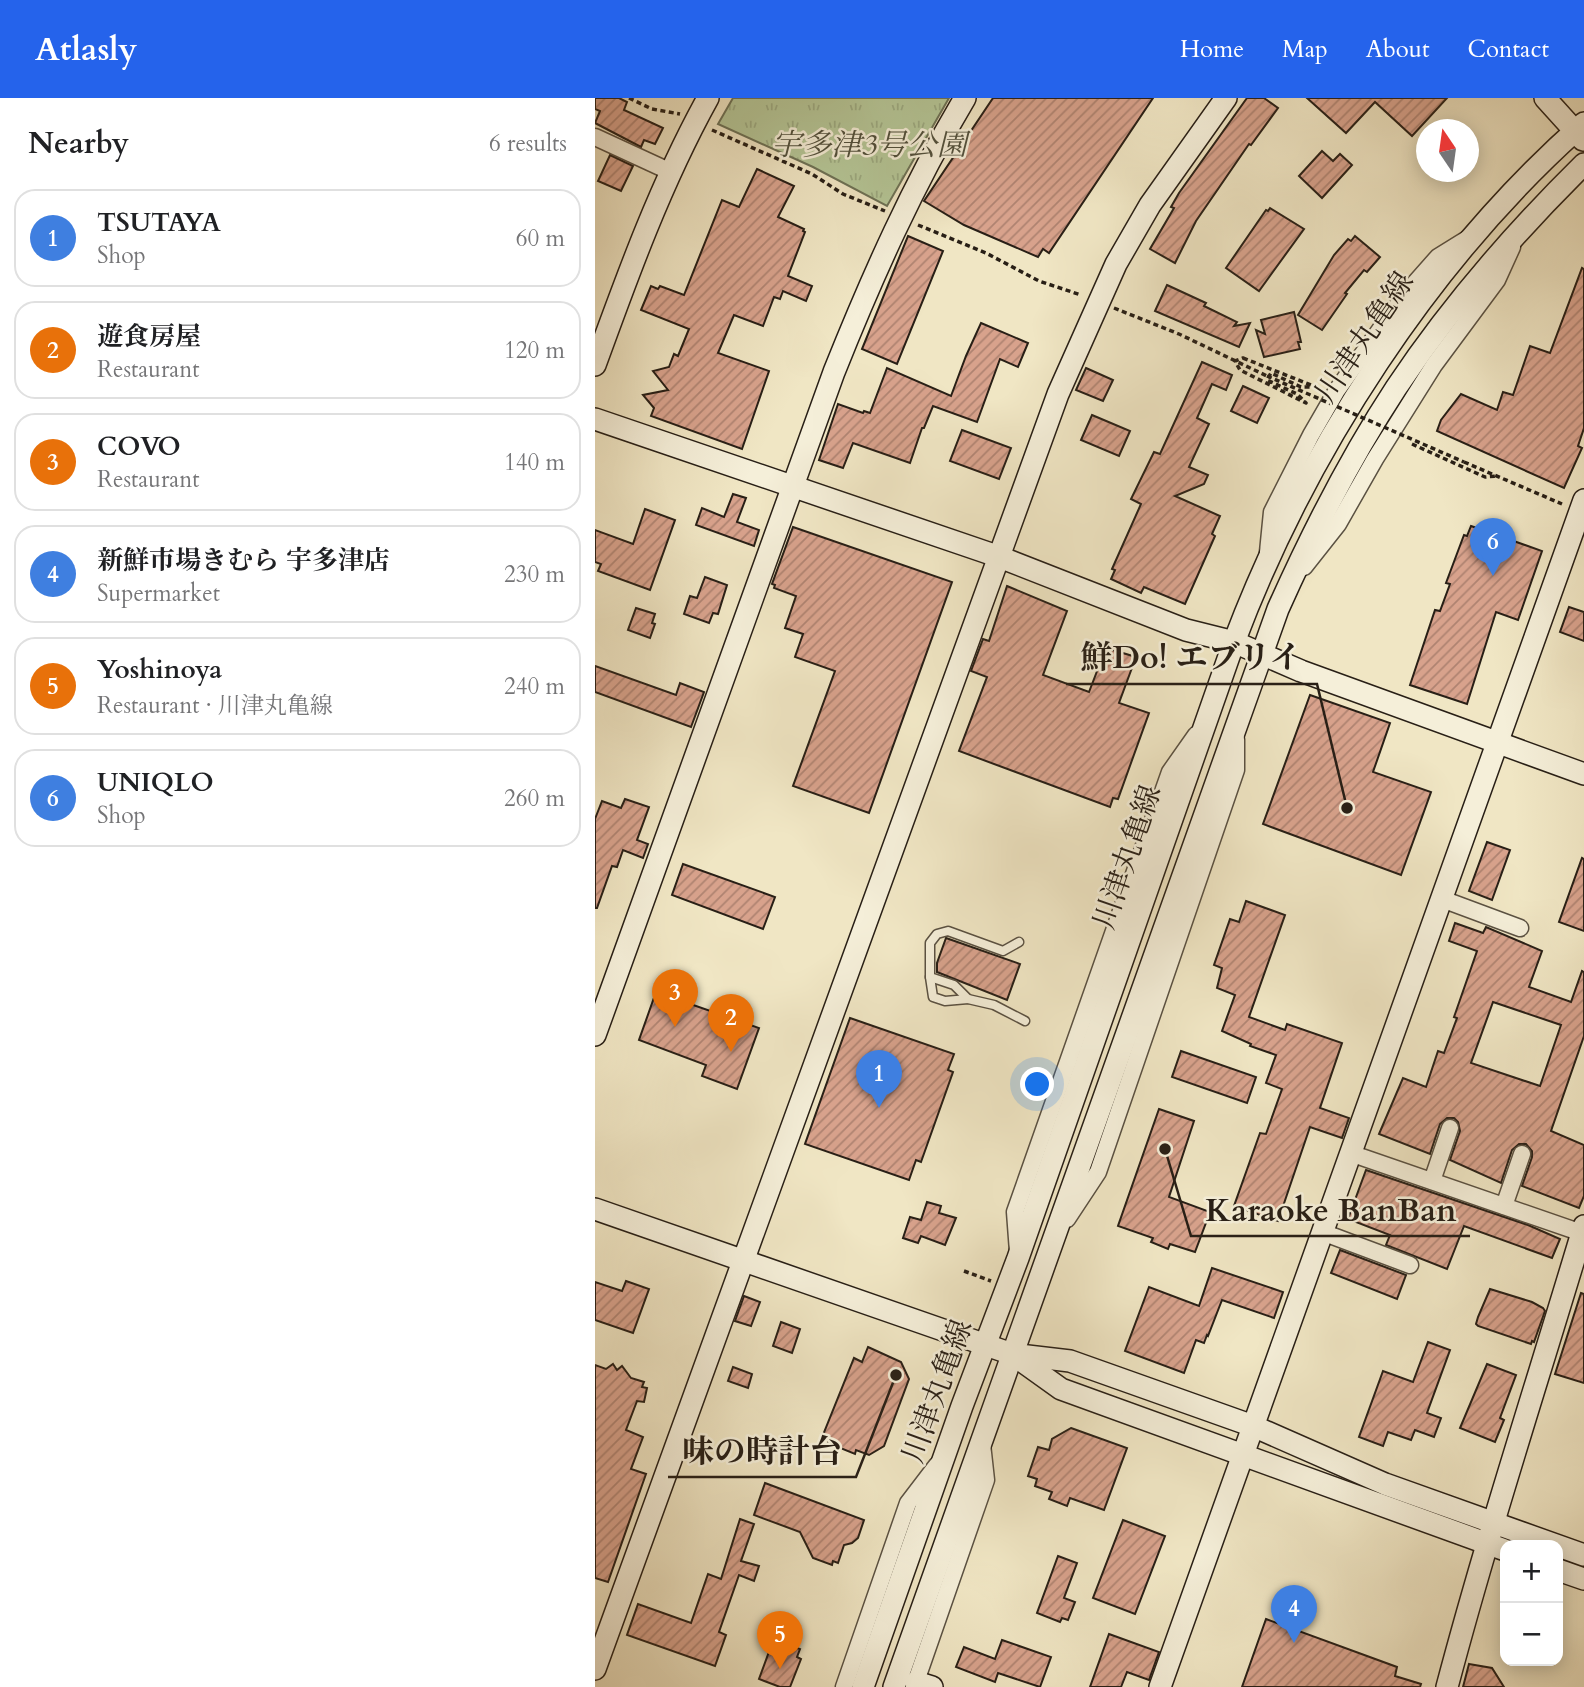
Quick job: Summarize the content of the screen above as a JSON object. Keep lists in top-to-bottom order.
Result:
{
  "streets": {
    "street": ["川津丸亀線"]
  },
  "parks": ["宇多津3号公園"],
  "places": ["鮮Do! エブリイ", "Karaoke BanBan", "味の時計台"],
  "north": "top",
  "page": {
    "header": "Atlasly",
    "nav": [
      "Home",
      "Map",
      "About",
      "Contact"
    ],
    "heading": ["Nearby", "6 results"],
    "list": [
      {
        "mark": "1",
        "name": "TSUTAYA",
        "note": "Shop",
        "value": "60 m"
      },
      {
        "mark": "2",
        "name": "遊食房屋",
        "note": "Restaurant",
        "value": "120 m"
      },
      {
        "mark": "3",
        "name": "COVO",
        "note": "Restaurant",
        "value": "140 m"
      },
      {
        "mark": "4",
        "name": "新鮮市場きむら 宇多津店",
        "note": "Supermarket",
        "value": "230 m"
      },
      {
        "mark": "5",
        "name": "Yoshinoya",
        "note": "Restaurant · 川津丸亀線",
        "value": "240 m"
      },
      {
        "mark": "6",
        "name": "UNIQLO",
        "note": "Shop",
        "value": "260 m"
      }
    ],
    "pins": [
      "6",
      "3",
      "2",
      "1",
      "4",
      "5"
    ],
    "map_buttons": ["+", "−"]
  }
}
